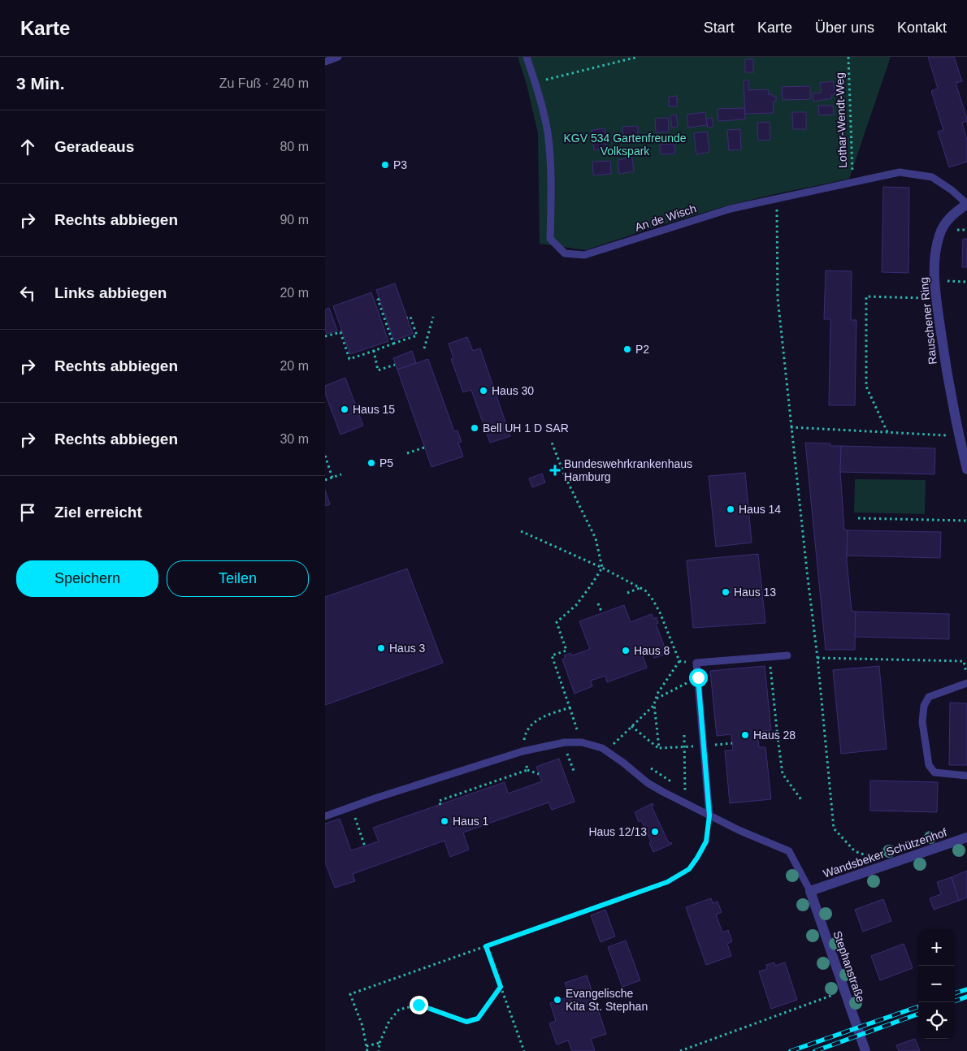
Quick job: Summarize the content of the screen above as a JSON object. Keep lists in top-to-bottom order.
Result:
{
  "streets": {
    "street": ["Rauschener Ring", "Wandsbeker Schützenhof", "Stephanstraße"],
    "lane": ["An de Wisch"],
    "path": ["Lothar-Wendt-Weg"]
  },
  "crossings": [
    ["Lothar-Wendt-Weg", "An de Wisch"],
    ["An de Wisch", "Rauschener Ring"],
    ["Wandsbeker Schützenhof", "Stephanstraße"]
  ],
  "parks": ["KGV 534 Gartenfreunde Volkspark"],
  "places": {
    "other": [
      "P3",
      "P2",
      "Haus 30",
      "Haus 15",
      "Bell UH 1 D SAR",
      "P5",
      "Haus 14",
      "Haus 13",
      "Haus 3",
      "Haus 8",
      "Haus 28",
      "Haus 1",
      "Haus 12/13",
      "Evangelische Kita St. Stephan"
    ],
    "health": ["Bundeswehrkrankenhaus Hamburg"]
  },
  "page": {
    "header": "Karte",
    "nav": [
      "Start",
      "Karte",
      "Über uns",
      "Kontakt"
    ],
    "heading": ["3 Min.", "Zu Fuß · 240 m"],
    "list": [
      ["Geradeaus", "80 m"],
      ["Rechts abbiegen", "90 m"],
      ["Links abbiegen", "20 m"],
      ["Rechts abbiegen", "20 m"],
      ["Rechts abbiegen", "30 m"],
      "Ziel erreicht"
    ],
    "buttons": ["Speichern", "Teilen"],
    "map_buttons": ["+", "−"]
  }
}
